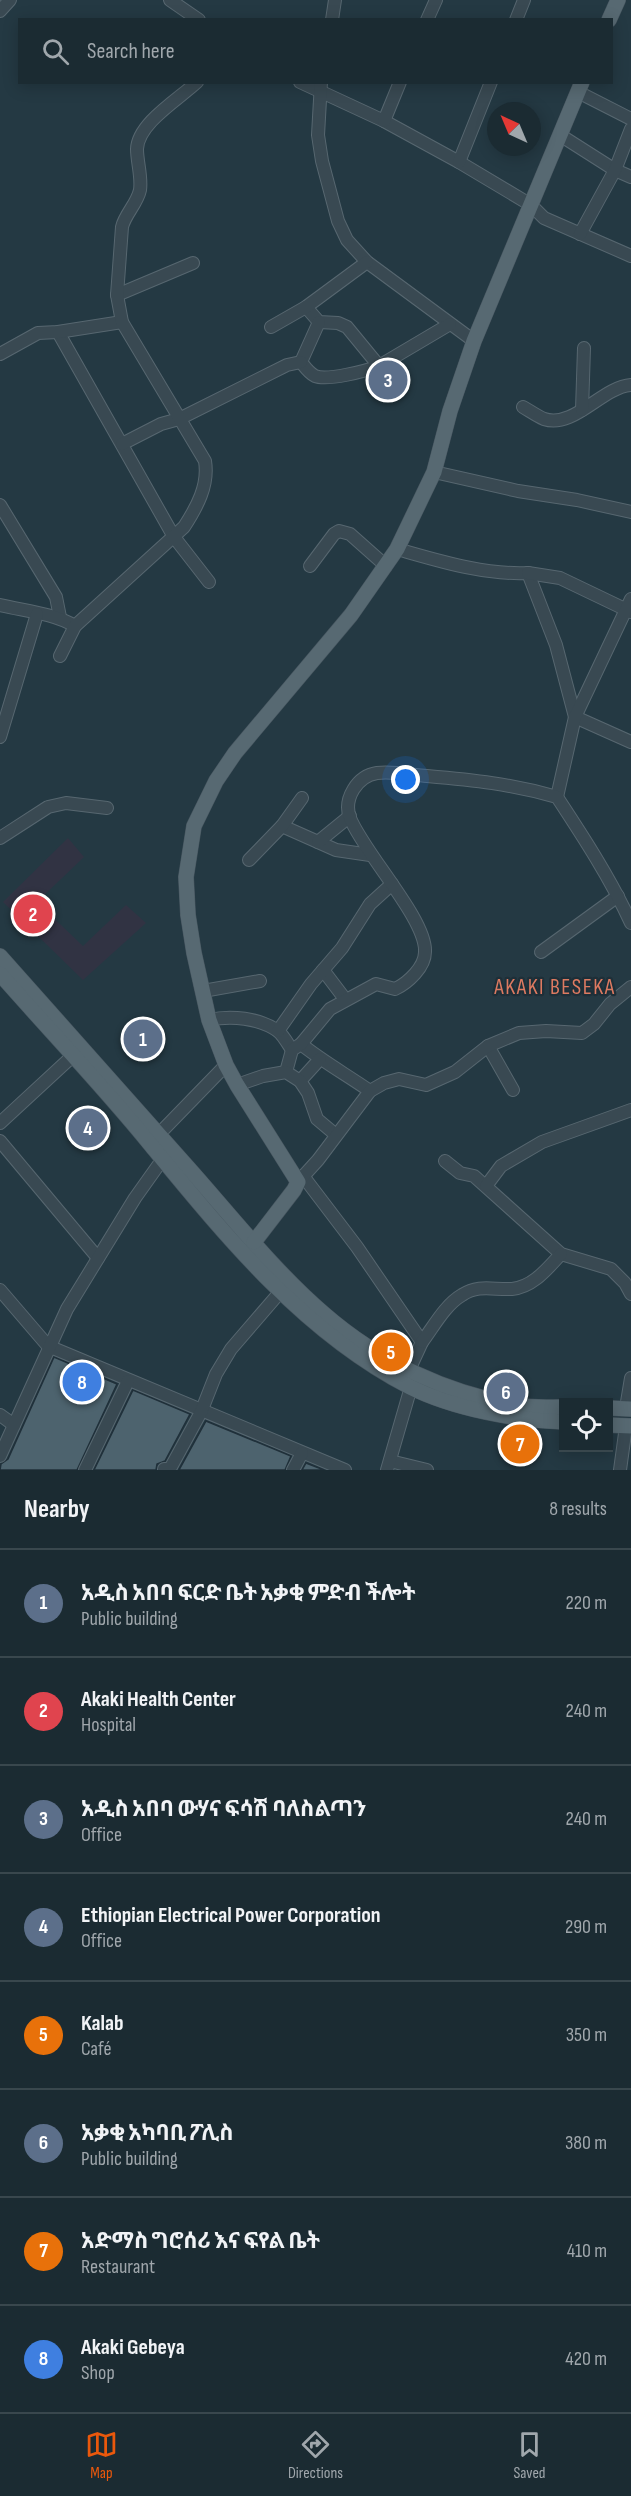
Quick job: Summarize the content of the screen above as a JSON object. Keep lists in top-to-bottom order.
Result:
{
  "districts": ["AKAKI BESEKA"],
  "north": "top left",
  "page": {
    "search": "Search here",
    "pins": [
      "3",
      "2",
      "1",
      "4",
      "5",
      "8",
      "6",
      "7"
    ],
    "heading": ["Nearby", "8 results"],
    "list": [
      {
        "mark": "1",
        "name": "አዲስ አበባ ፍርድ ቤት አቃቂ ምድብ ችሎት",
        "note": "Public building",
        "value": "220 m"
      },
      {
        "mark": "2",
        "name": "Akaki Health Center",
        "note": "Hospital",
        "value": "240 m"
      },
      {
        "mark": "3",
        "name": "አዲስ አበባ ውሃና ፍሳሽ ባለስልጣን",
        "note": "Office",
        "value": "240 m"
      },
      {
        "mark": "4",
        "name": "Ethiopian Electrical Power Corporation",
        "note": "Office",
        "value": "290 m"
      },
      {
        "mark": "5",
        "name": "Kalab",
        "note": "Café",
        "value": "350 m"
      },
      {
        "mark": "6",
        "name": "አቃቂ አካባቢ ፖሊስ",
        "note": "Public building",
        "value": "380 m"
      },
      {
        "mark": "7",
        "name": "አድማስ ግሮሰሪ እና ፍየል ቤት",
        "note": "Restaurant",
        "value": "410 m"
      },
      {
        "mark": "8",
        "name": "Akaki Gebeya",
        "note": "Shop",
        "value": "420 m"
      }
    ],
    "nav": ["Map", "Directions", "Saved"]
  }
}
